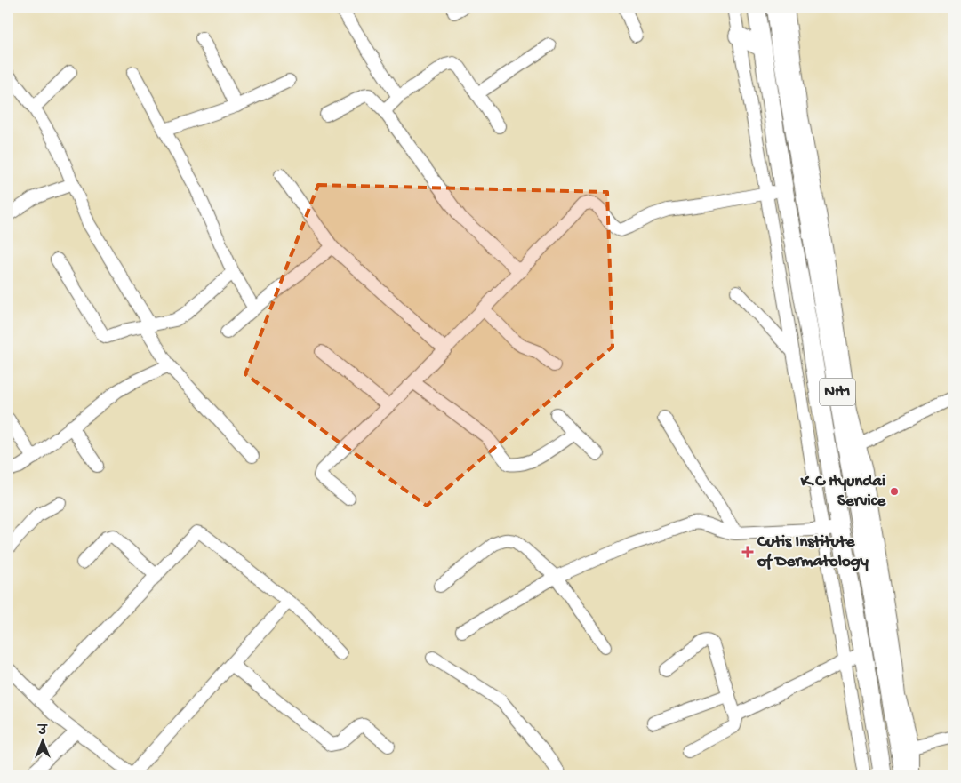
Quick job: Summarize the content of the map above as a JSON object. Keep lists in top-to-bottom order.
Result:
{
  "streets": {
    "highway": ["NH1"]
  },
  "places": {
    "other": ["K.C Hyundai Service"],
    "health": ["Cutis Institute of Dermatology"]
  },
  "north": "top"
}
